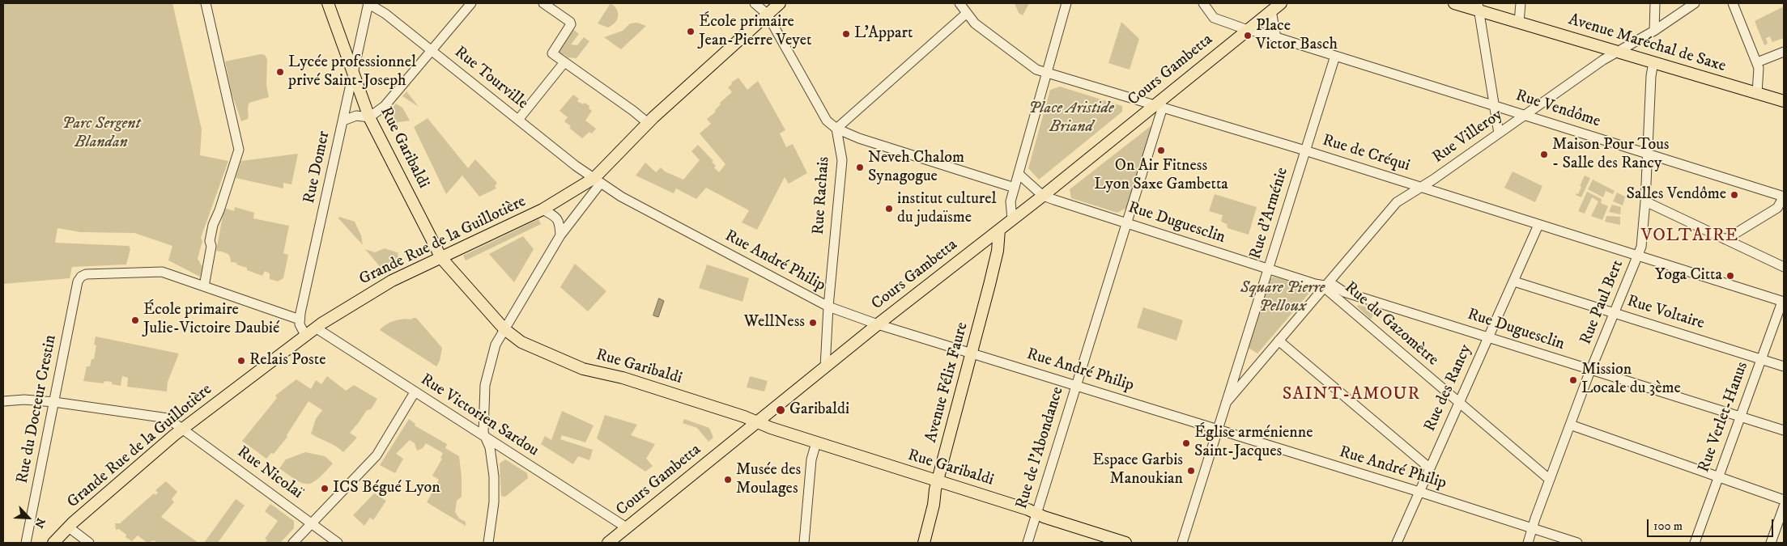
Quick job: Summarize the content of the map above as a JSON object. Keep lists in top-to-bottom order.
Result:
{
  "streets": {
    "main road": [
      "Avenue Maréchal de Saxe",
      "Cours Gambetta",
      "Rue Garibaldi",
      "Grande Rue de la Guillotière",
      "Avenue Félix Faure"
    ],
    "street": [
      "Rue Tourville",
      "Rue Vendôme",
      "Rue Villeroy",
      "Rue de Créqui",
      "Rue Domer",
      "Rue Rachais",
      "Rue d’Arménie",
      "Rue Duguesclin",
      "Rue André Philip",
      "Rue Paul Bert",
      "Rue Voltaire",
      "Rue du Gazomètre",
      "Rue des Rancy",
      "Rue du Docteur Crestin",
      "Rue Victorien Sardou",
      "Rue Verlet-Hanus",
      "Rue de l'Abondance",
      "Rue Nicolaï"
    ]
  },
  "crossings": [
    ["Avenue Maréchal de Saxe", "Rue Villeroy"],
    ["Avenue Maréchal de Saxe", "Rue Paul Bert"],
    ["Cours Gambetta", "Rue Vendôme"],
    ["Cours Gambetta", "Rue Garibaldi"],
    ["Cours Gambetta", "Rue de Créqui"],
    ["Cours Gambetta", "Rue Rachais"],
    ["Cours Gambetta", "Rue Duguesclin"],
    ["Cours Gambetta", "Rue André Philip"],
    ["Cours Gambetta", "Avenue Félix Faure"],
    ["Cours Gambetta", "Rue Victorien Sardou"],
    ["Rue Tourville", "Rue Domer"],
    ["Rue Tourville", "Grande Rue de la Guillotière"],
    ["Rue Tourville", "Rue André Philip"],
    ["Rue Vendôme", "Rue Villeroy"],
    ["Rue Vendôme", "Rue d’Arménie"],
    ["Rue Vendôme", "Rue Paul Bert"],
    ["Rue Villeroy", "Rue de Créqui"],
    ["Rue Villeroy", "Rue d’Arménie"],
    ["Rue Villeroy", "Rue Duguesclin"],
    ["Rue Villeroy", "Rue du Gazomètre"],
    ["Rue Garibaldi", "Rue Domer"],
    ["Rue Garibaldi", "Grande Rue de la Guillotière"],
    ["Rue Garibaldi", "Avenue Félix Faure"],
    ["Rue Garibaldi", "Rue de l'Abondance"],
    ["Rue de Créqui", "Rue d’Arménie"],
    ["Rue de Créqui", "Rue Paul Bert"],
    ["Rue de Créqui", "Rue des Rancy"],
    ["Rue de Créqui", "Rue Verlet-Hanus"],
    ["Rue Rachais", "Rue André Philip"],
    ["Rue d’Arménie", "Rue Duguesclin"],
    ["Rue d’Arménie", "Rue André Philip"],
    ["Rue Duguesclin", "Rue Paul Bert"],
    ["Rue Duguesclin", "Rue du Gazomètre"],
    ["Rue Duguesclin", "Rue des Rancy"],
    ["Rue Duguesclin", "Rue Verlet-Hanus"],
    ["Rue Duguesclin", "Rue de l'Abondance"],
    ["Grande Rue de la Guillotière", "Rue André Philip"],
    ["Grande Rue de la Guillotière", "Rue Victorien Sardou"],
    ["Grande Rue de la Guillotière", "Rue Nicolaï"],
    ["Rue André Philip", "Rue Paul Bert"],
    ["Rue André Philip", "Avenue Félix Faure"],
    ["Rue André Philip", "Rue des Rancy"],
    ["Rue André Philip", "Rue de l'Abondance"],
    ["Rue Paul Bert", "Rue Voltaire"],
    ["Rue Paul Bert", "Rue du Gazomètre"],
    ["Rue Voltaire", "Rue des Rancy"],
    ["Rue Voltaire", "Rue Verlet-Hanus"],
    ["Rue du Gazomètre", "Rue des Rancy"],
    ["Rue du Docteur Crestin", "Rue Nicolaï"]
  ],
  "districts": ["VOLTAIRE", "SAINT-AMOUR"],
  "parks": ["Place Aristide Briand", "Parc Sergent Blandan", "Square Pierre Pelloux"],
  "places": [
    "École primaire Jean-Pierre Veyet",
    "L'Appart",
    "Place Victor Basch",
    "Lycée professionnel privé Saint-Joseph",
    "On Air Fitness Lyon Saxe Gambetta",
    "Maison Pour Tous - Salle des Rancy",
    "Neveh Chalom Synagogue",
    "Salles Vendôme",
    "institut culturel du judaïsme",
    "Yoga Citta",
    "École primaire Julie-Victoire Daubié",
    "WellNess",
    "Relais Poste",
    "Mission Locale du 3ème",
    "Garibaldi",
    "Église arménienne Saint-Jacques",
    "Espace Garbis Manoukian",
    "Musée des Moulages",
    "ICS Bégué Lyon"
  ],
  "scale_bar": "100 m",
  "north": "bottom right"
}
